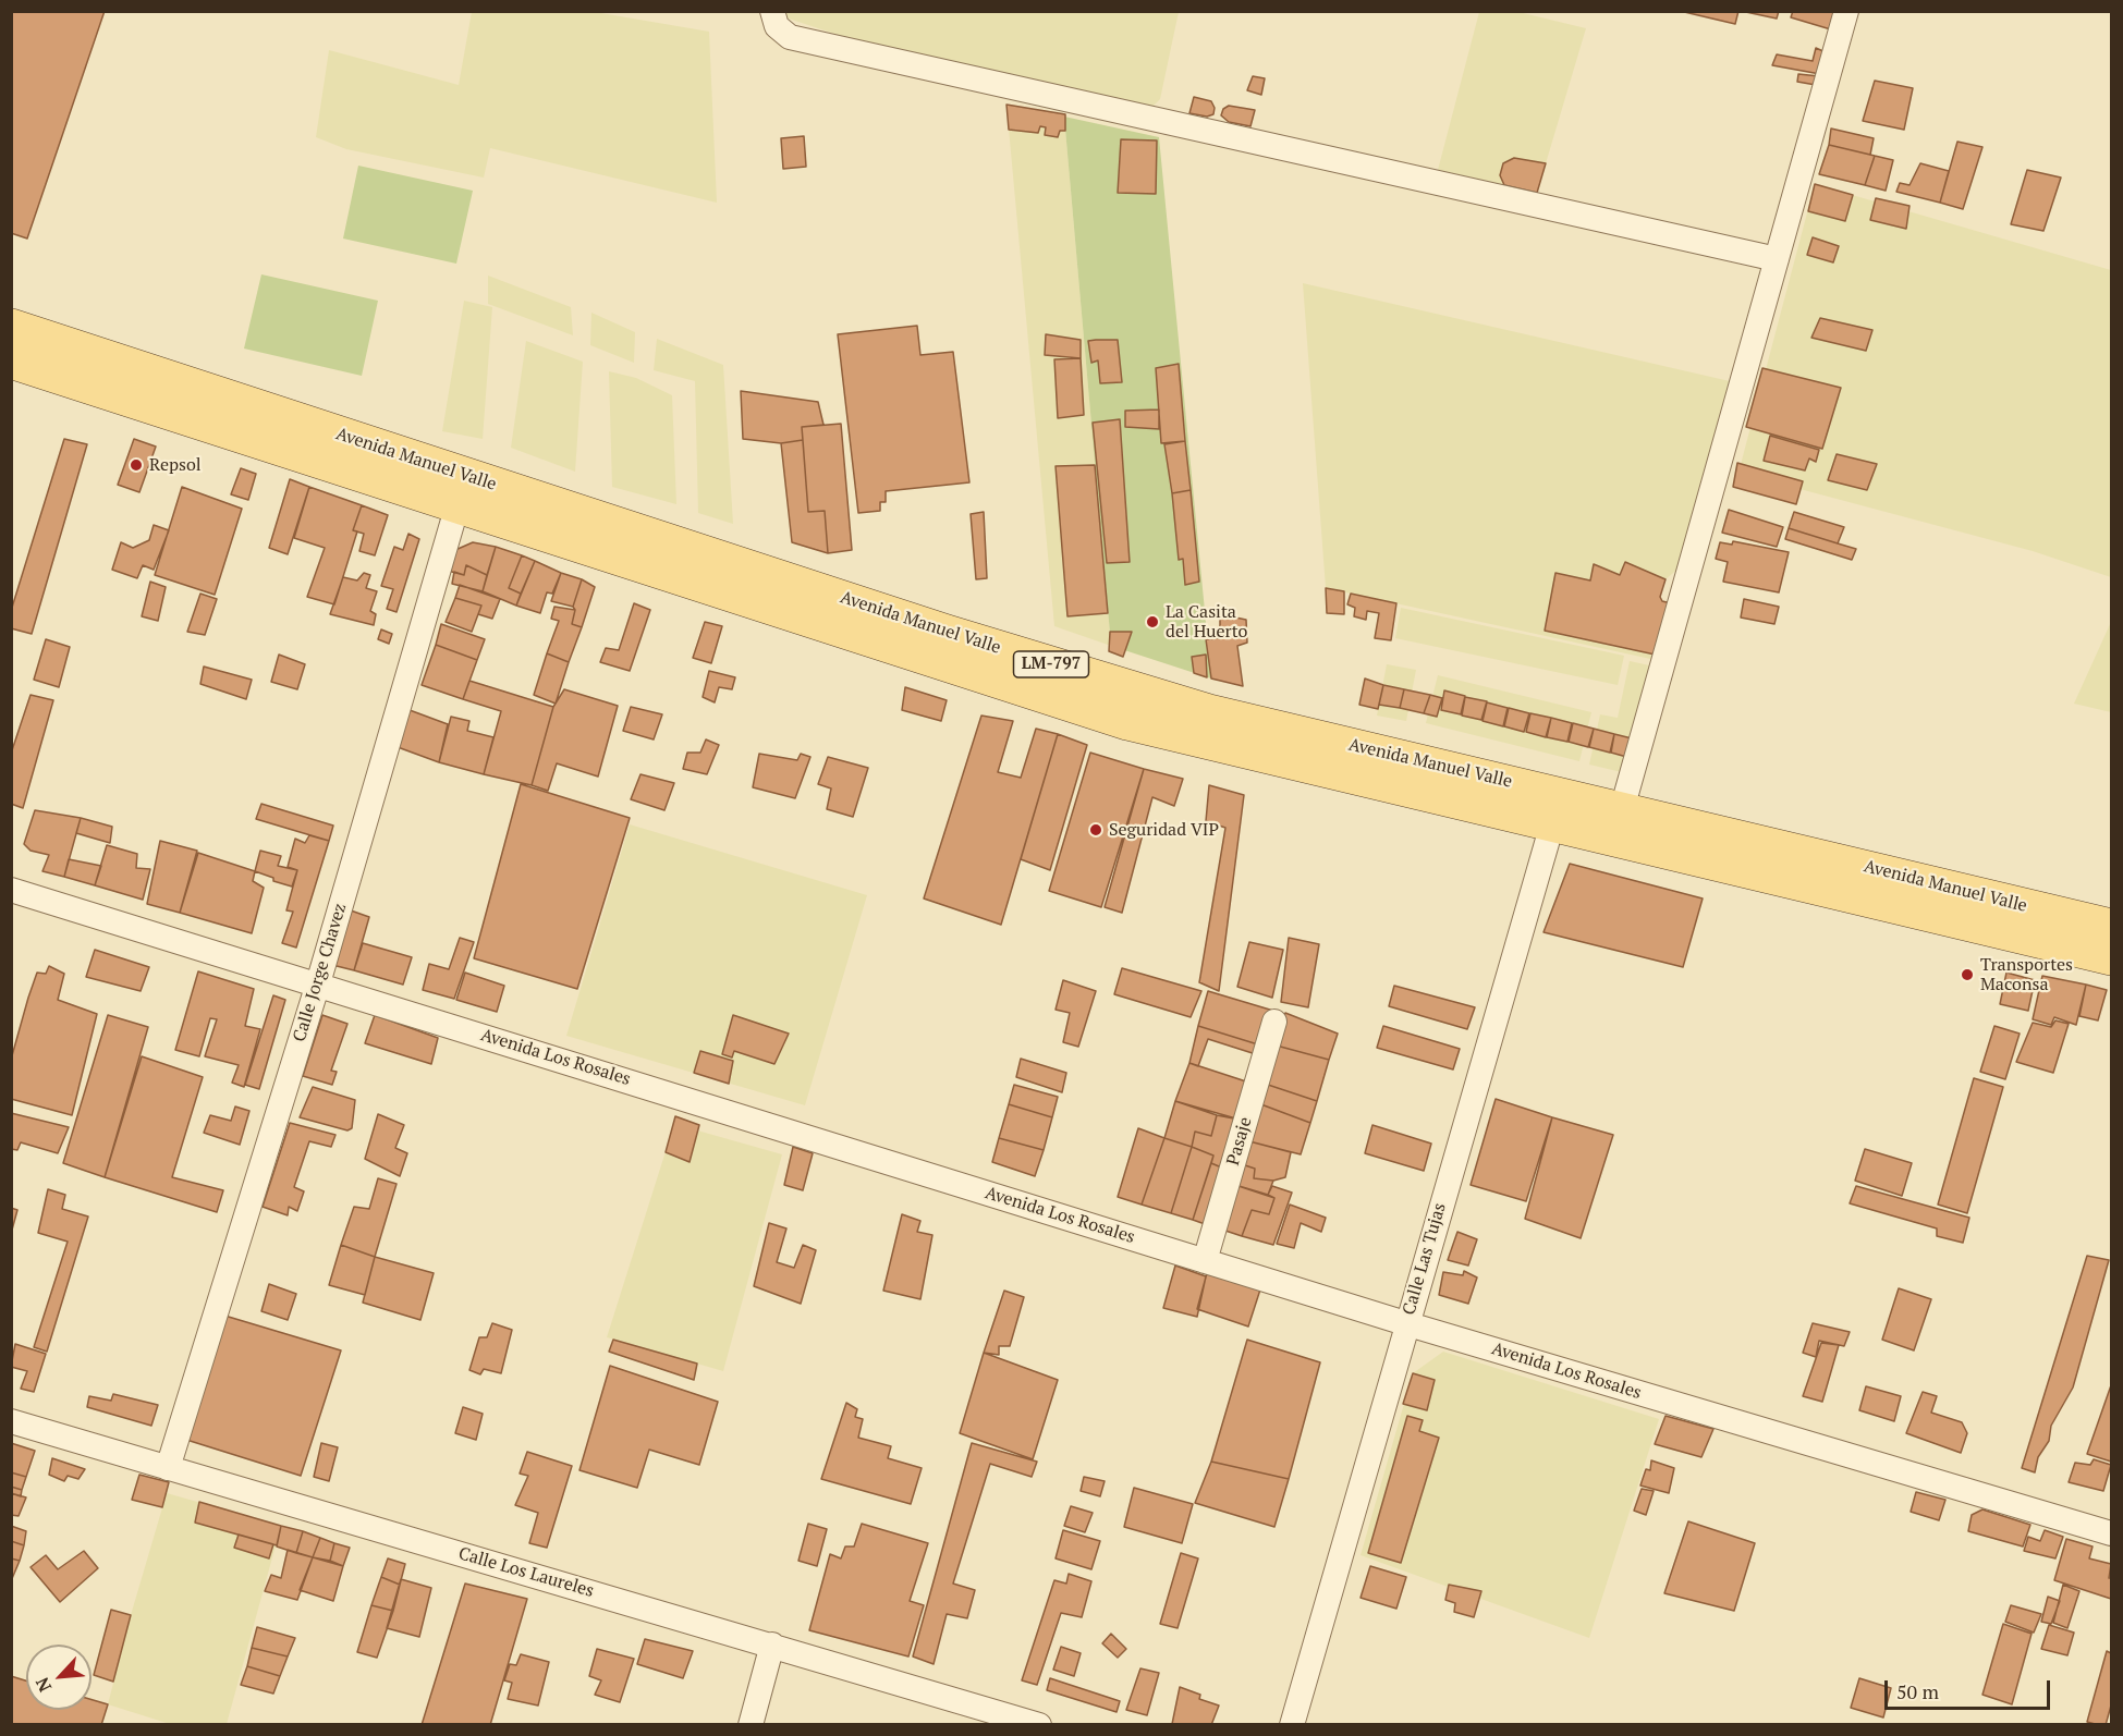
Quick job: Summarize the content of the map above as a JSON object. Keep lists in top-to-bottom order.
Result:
{
  "streets": {
    "main road": ["Avenida Manuel Valle", "LM-797"],
    "street": [
      "Calle Jorge Chavez",
      "Avenida Los Rosales",
      "Pasaje",
      "Calle Las Tujas",
      "Calle Los Laureles"
    ]
  },
  "crossings": [
    ["Avenida Manuel Valle", "Calle Jorge Chavez"],
    ["Avenida Manuel Valle", "Calle Las Tujas"],
    ["Calle Jorge Chavez", "Avenida Los Rosales"],
    ["Calle Jorge Chavez", "Calle Los Laureles"],
    ["Avenida Los Rosales", "Pasaje"],
    ["Avenida Los Rosales", "Calle Las Tujas"]
  ],
  "places": [
    "Repsol",
    "La Casita del Huerto",
    "Seguridad VIP",
    "Transportes Maconsa"
  ],
  "scale_bar": "50 m",
  "north": "bottom left"
}
